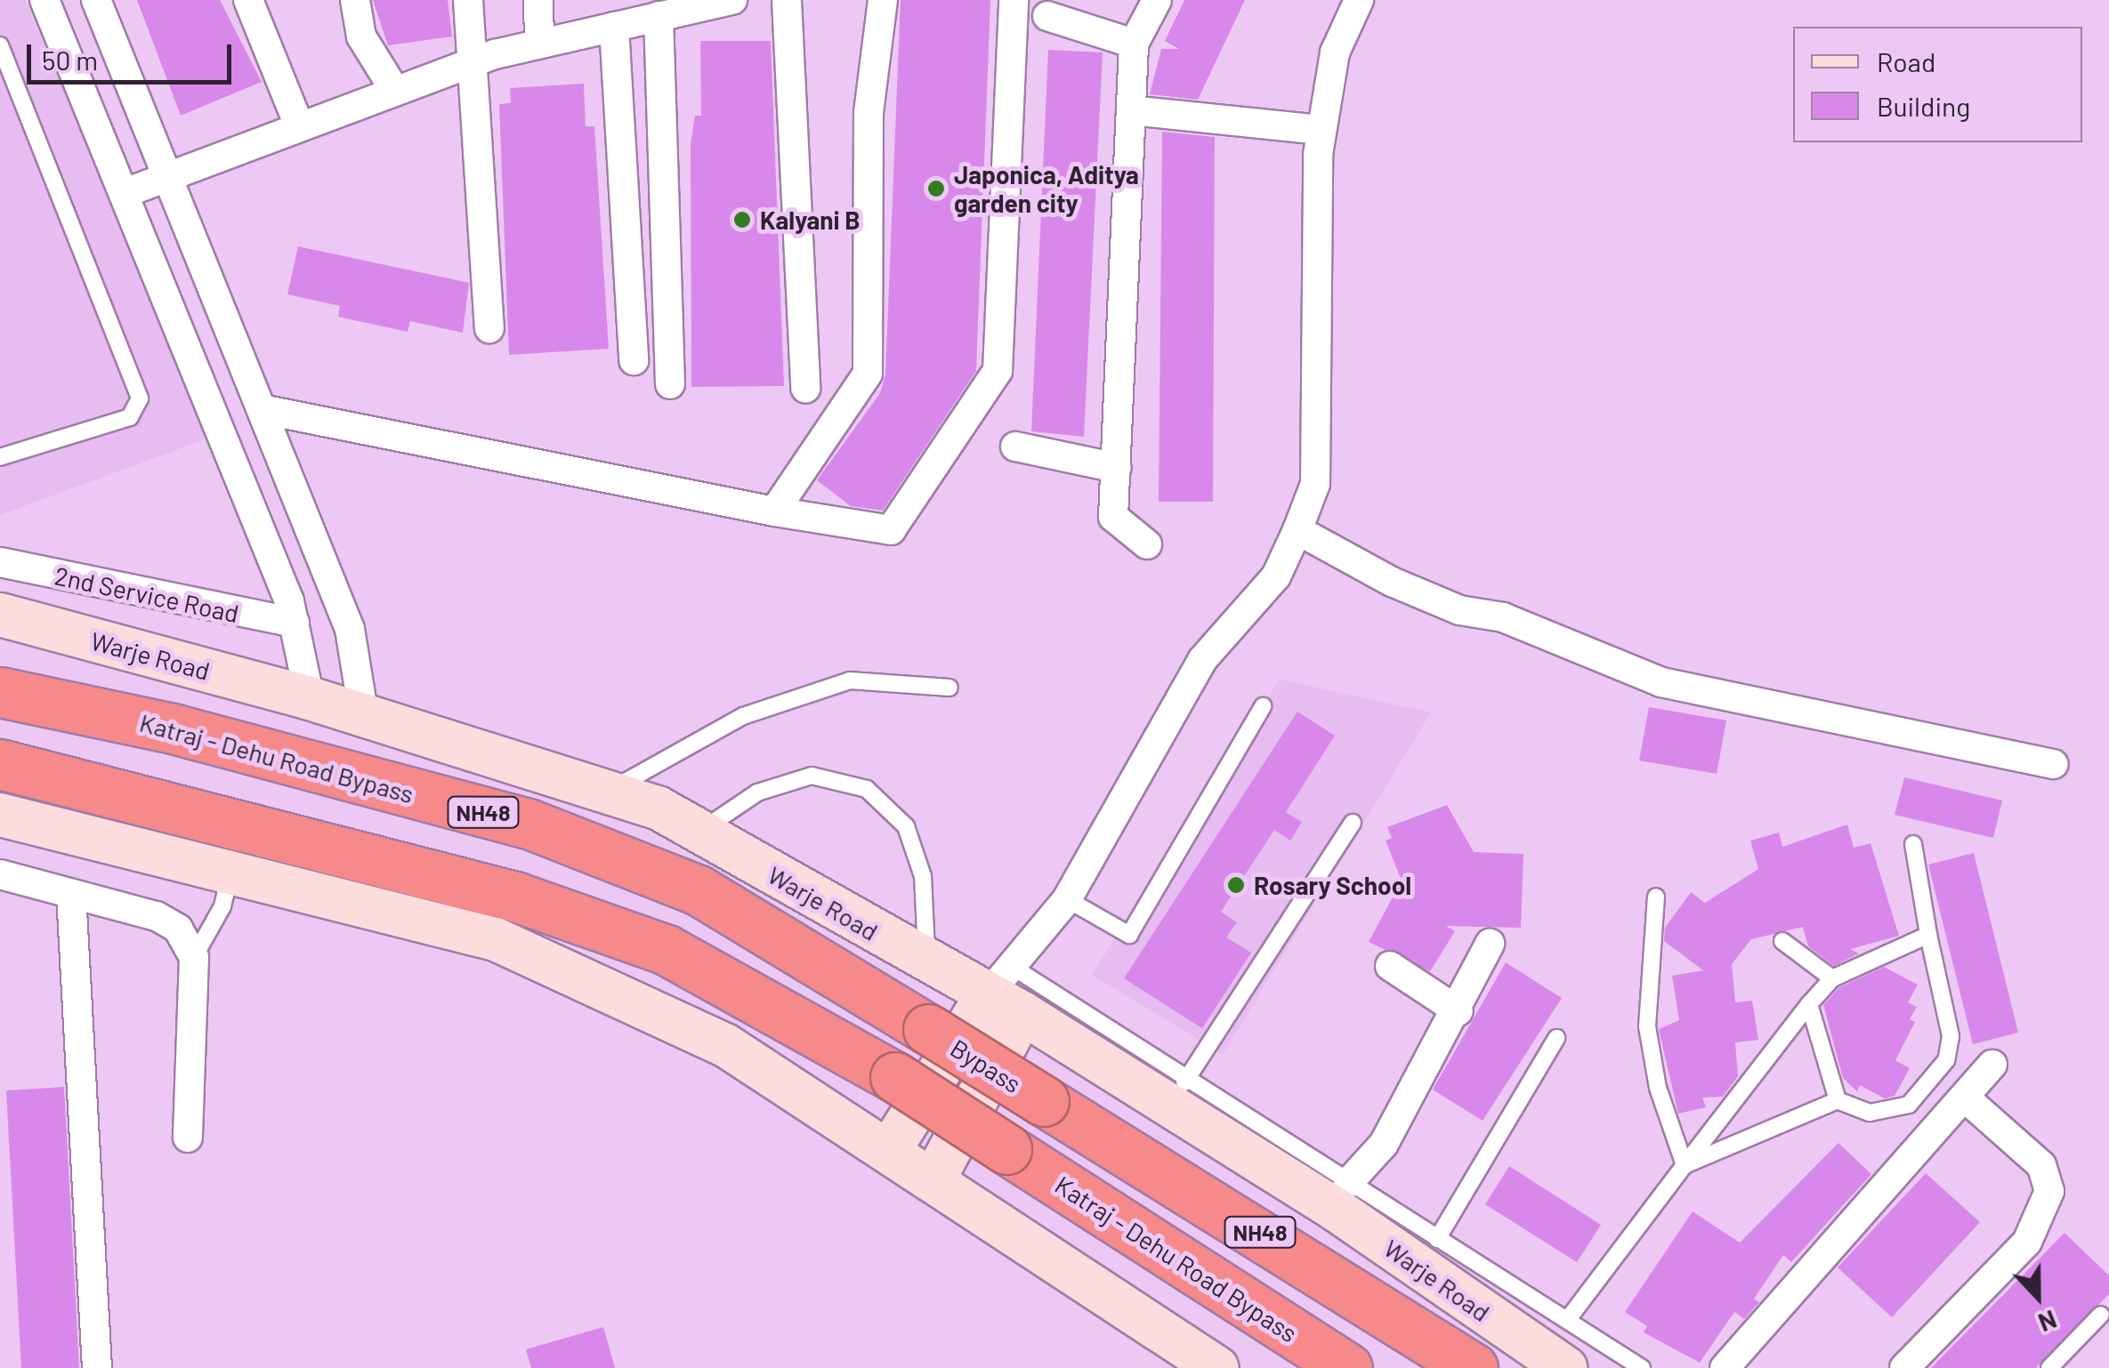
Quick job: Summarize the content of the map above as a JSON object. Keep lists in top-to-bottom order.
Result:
{
  "streets": {
    "highway": ["Katraj - Dehu Road Bypass", "NH48", "Bypass"],
    "street": ["2nd Service Road", "Warje Road"]
  },
  "crossings": [
    ["Katraj - Dehu Road Bypass", "Bypass"]
  ],
  "places": ["Japonica, Aditya garden city", "Kalyani B", "Rosary School"],
  "legend": ["Road", "Building"],
  "scale_bar": "50 m",
  "north": "bottom"
}
